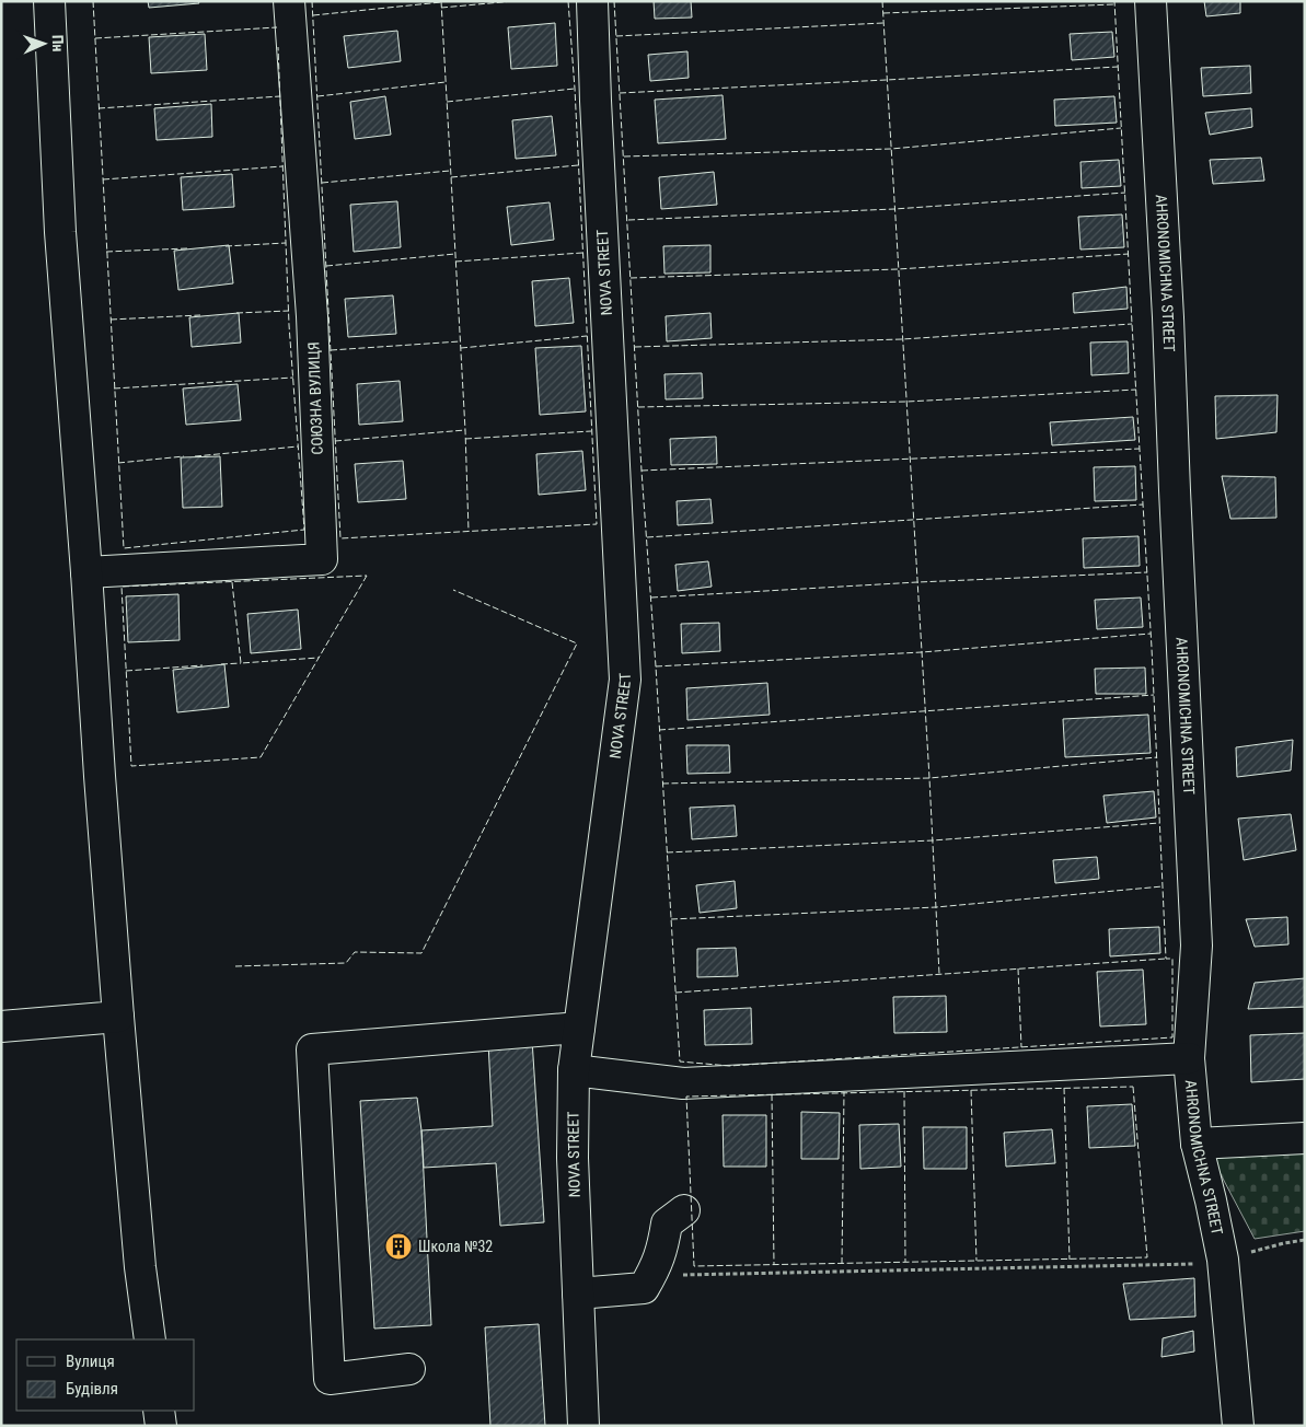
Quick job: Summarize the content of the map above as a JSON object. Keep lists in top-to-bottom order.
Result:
{
  "streets": {
    "street": ["NOVA STREET", "AHRONOMICHNA STREET", "СОЮЗНА ВУЛИЦЯ"]
  },
  "places": {
    "building": ["Школа №32"]
  },
  "legend": ["Вулиця", "Будівля"],
  "north": "right"
}
